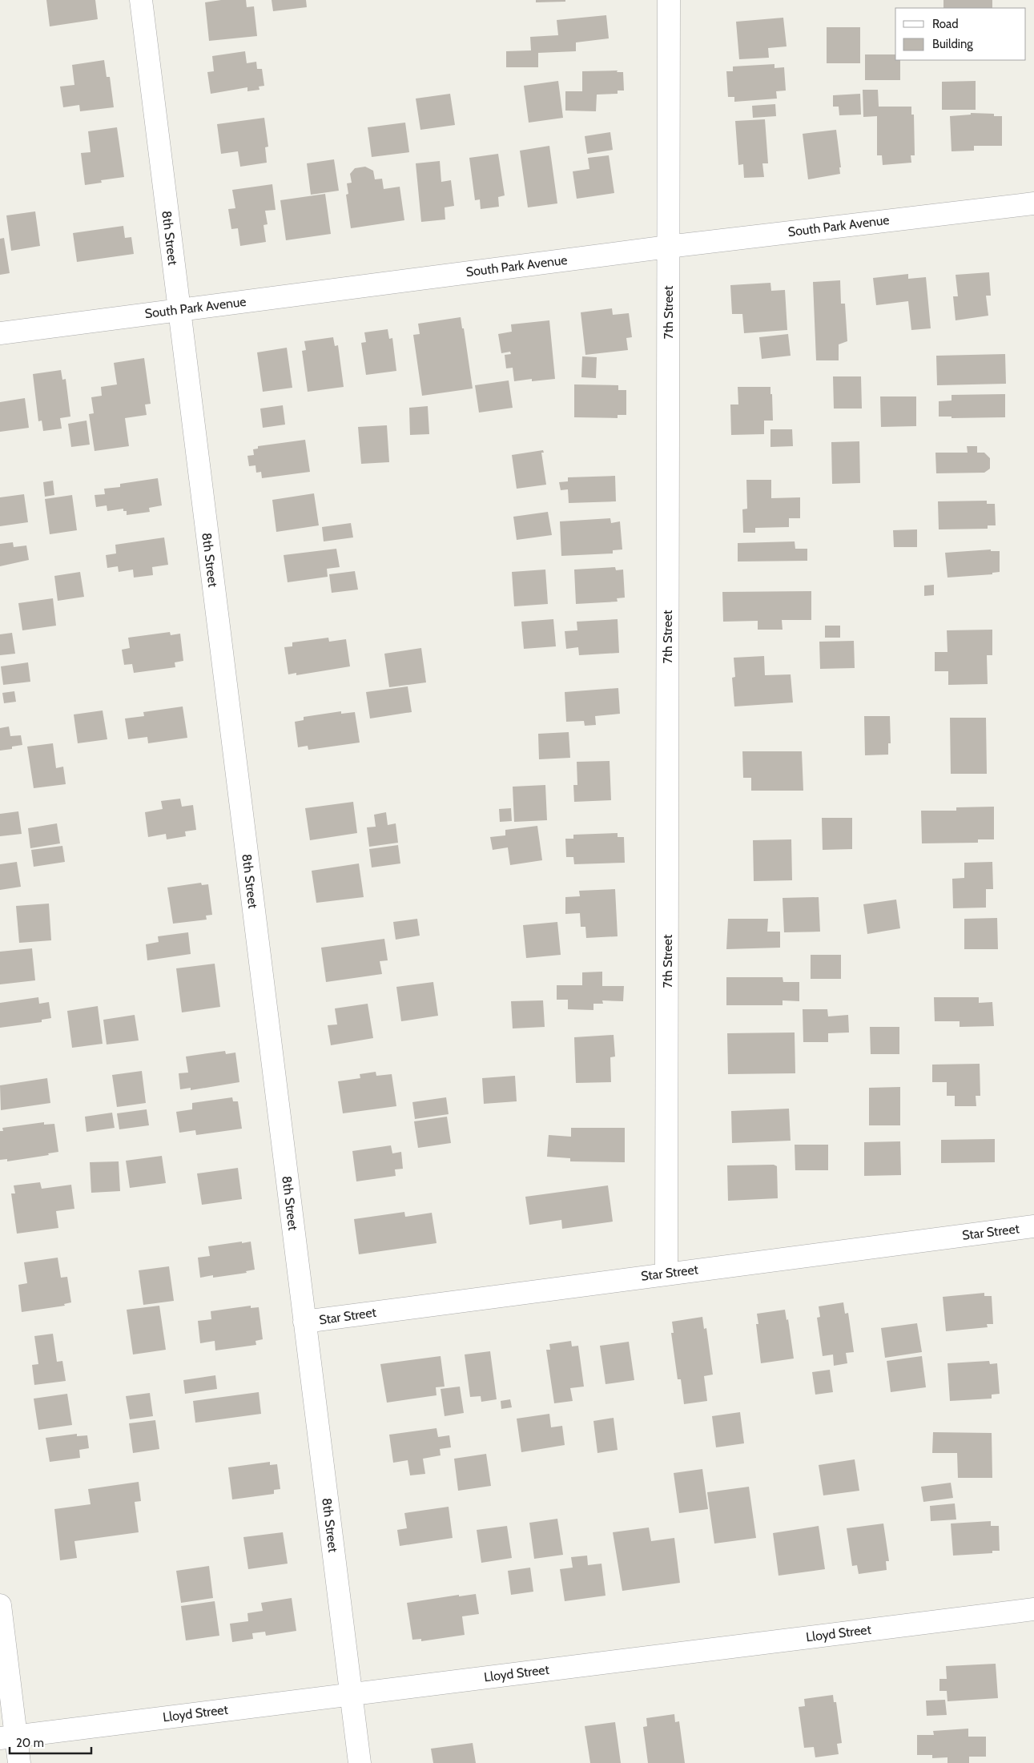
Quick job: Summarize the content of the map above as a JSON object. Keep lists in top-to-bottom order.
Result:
{
  "streets": {
    "street": [
      "South Park Avenue",
      "8th Street",
      "7th Street",
      "Star Street",
      "Lloyd Street"
    ]
  },
  "crossings": [
    ["South Park Avenue", "8th Street"],
    ["South Park Avenue", "7th Street"],
    ["8th Street", "Star Street"],
    ["8th Street", "Lloyd Street"],
    ["7th Street", "Star Street"]
  ],
  "legend": ["Road", "Building"],
  "scale_bar": "20 m"
}
